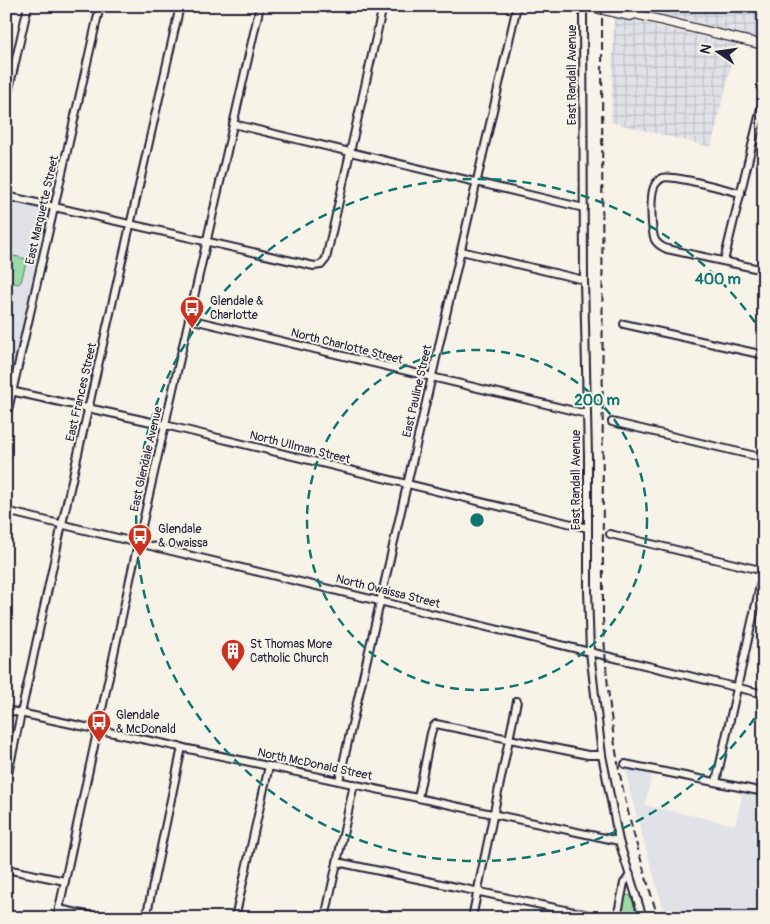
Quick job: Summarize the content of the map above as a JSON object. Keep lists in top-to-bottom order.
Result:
{
  "streets": {
    "street": [
      "East Randall Avenue",
      "East Marquette Street",
      "North Charlotte Street",
      "East Pauline Street",
      "East Frances Street",
      "North Ullman Street",
      "East Glendale Avenue",
      "North Owaissa Street",
      "North McDonald Street"
    ]
  },
  "crossings": [
    ["East Randall Avenue", "North Charlotte Street"],
    ["East Randall Avenue", "North Ullman Street"],
    ["East Randall Avenue", "North Owaissa Street"],
    ["East Randall Avenue", "North McDonald Street"],
    ["East Marquette Street", "North Ullman Street"],
    ["North Charlotte Street", "East Pauline Street"],
    ["North Charlotte Street", "East Glendale Avenue"],
    ["East Pauline Street", "North Ullman Street"],
    ["East Pauline Street", "North Owaissa Street"],
    ["East Pauline Street", "North McDonald Street"],
    ["East Frances Street", "North Ullman Street"],
    ["East Frances Street", "North Owaissa Street"],
    ["East Frances Street", "North McDonald Street"],
    ["North Ullman Street", "East Glendale Avenue"],
    ["East Glendale Avenue", "North Owaissa Street"],
    ["East Glendale Avenue", "North McDonald Street"]
  ],
  "places": {
    "bus stop": ["Glendale & Charlotte", "Glendale & Owaissa", "Glendale & McDonald"],
    "building": ["St Thomas More Catholic Church"]
  },
  "north": "left",
  "rings": ["400 m", "200 m"]
}
